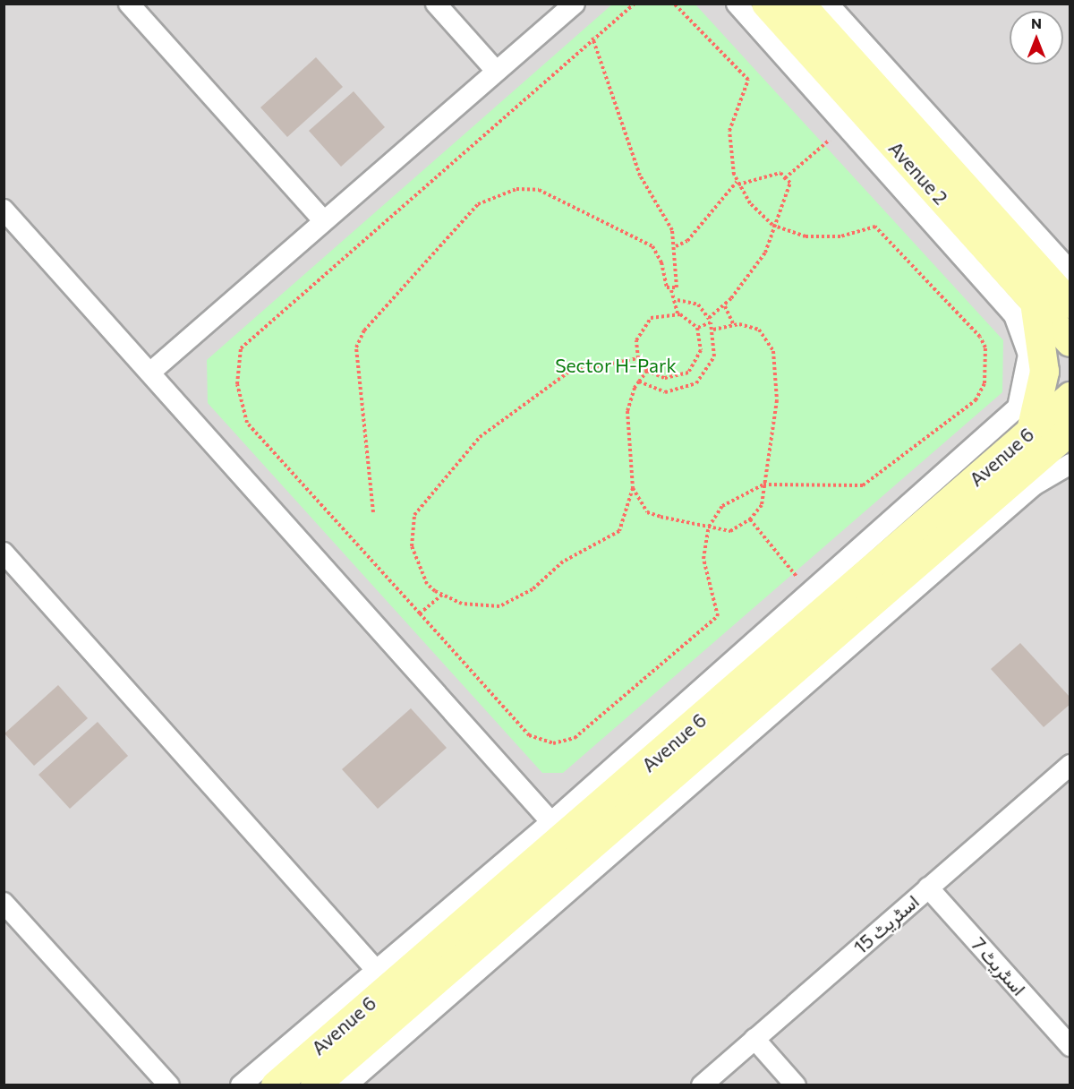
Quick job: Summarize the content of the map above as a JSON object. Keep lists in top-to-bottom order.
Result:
{
  "streets": {
    "main road": ["Avenue 2", "Avenue 6"],
    "street": ["اسٹریٹ 15", "اسٹریٹ 7"]
  },
  "crossings": [
    ["اسٹریٹ 15", "اسٹریٹ 7"]
  ],
  "parks": ["Sector H-Park"],
  "north": "top"
}
